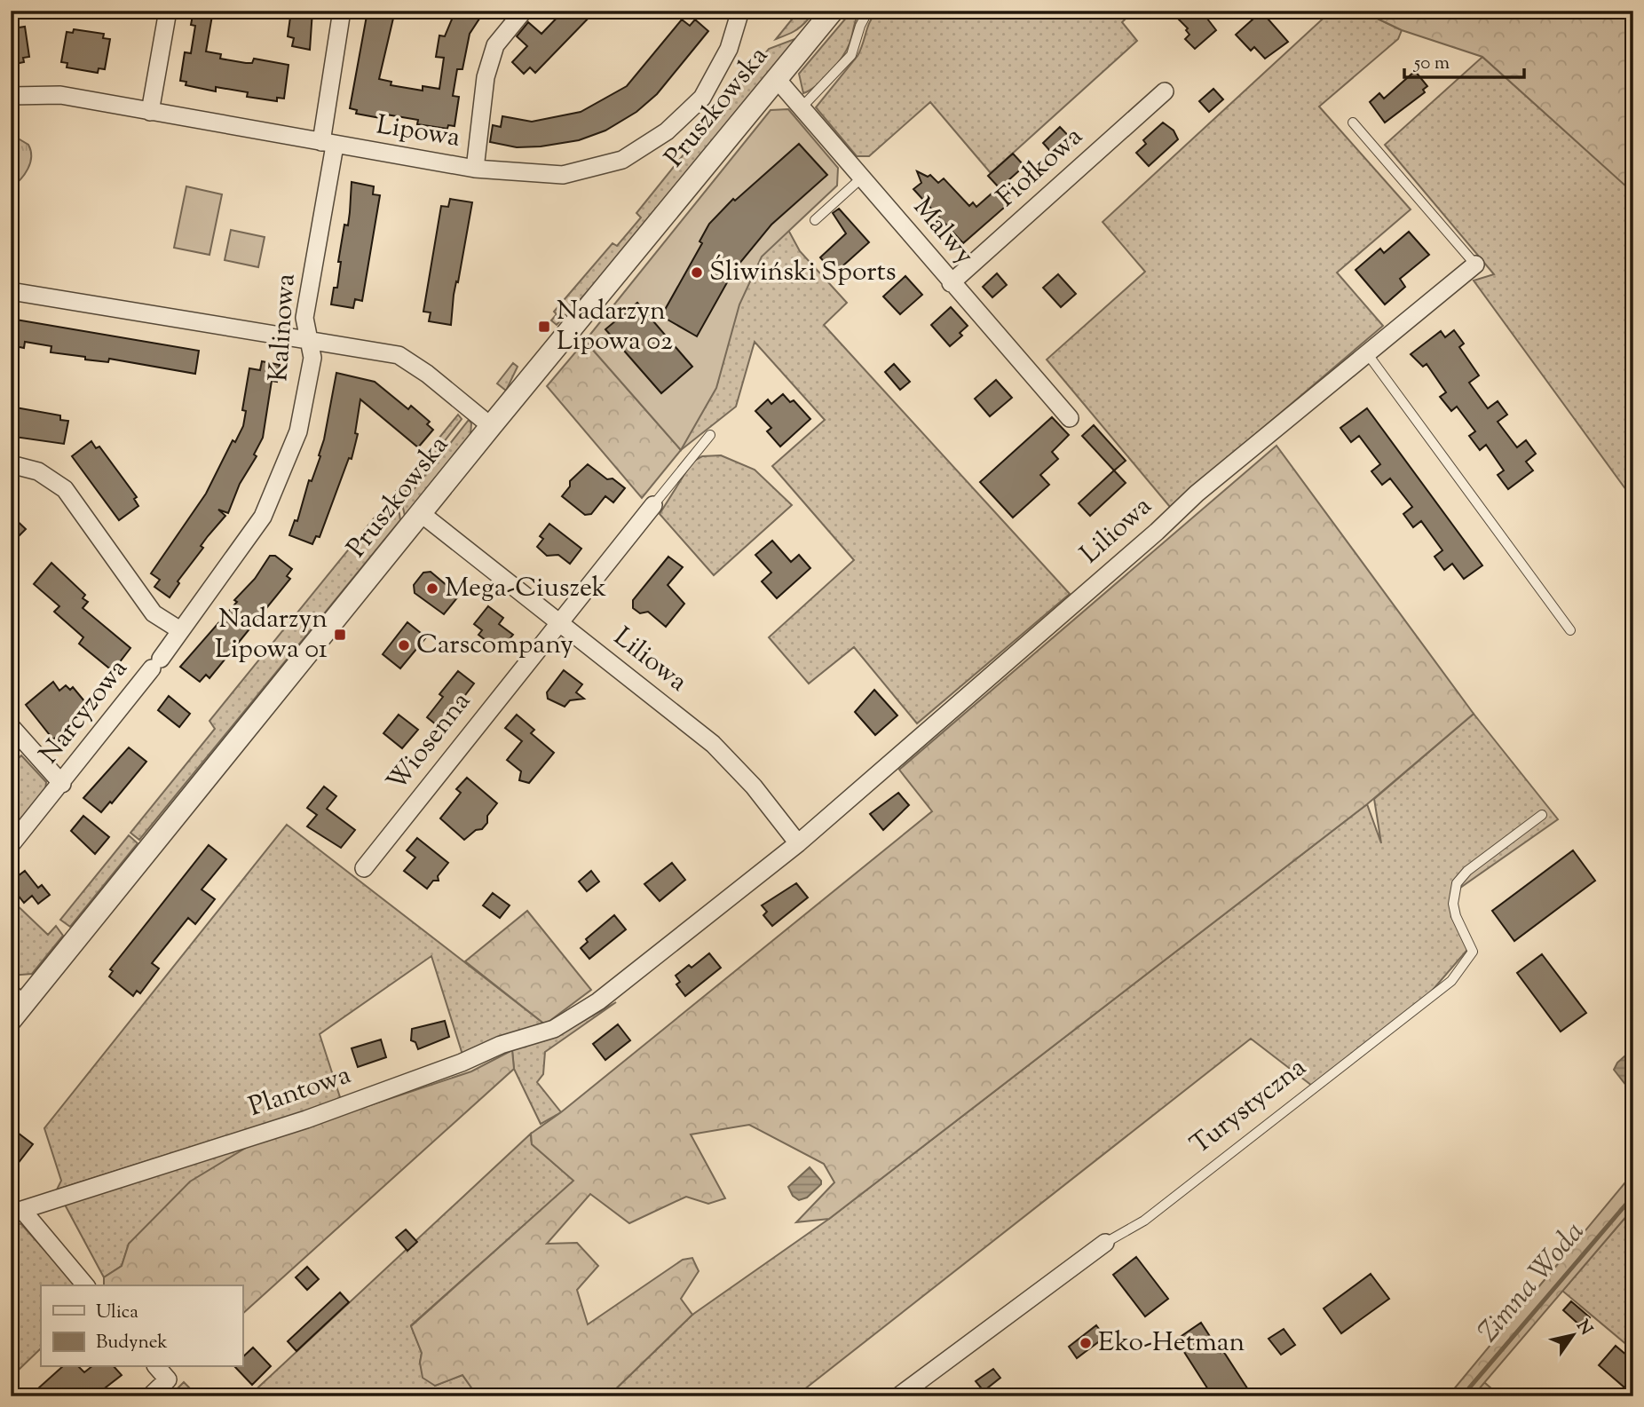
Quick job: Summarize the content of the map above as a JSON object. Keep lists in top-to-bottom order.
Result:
{
  "streets": {
    "street": [
      "Pruszkowska",
      "Lipowa",
      "Fiołkowa",
      "Malwy",
      "Kalinowa",
      "Liliowa",
      "Narcyzowa",
      "Wiosenna",
      "Plantowa",
      "Turystyczna"
    ]
  },
  "crossings": [
    ["Pruszkowska", "Malwy"],
    ["Pruszkowska", "Liliowa"],
    ["Lipowa", "Kalinowa"],
    ["Fiołkowa", "Malwy"],
    ["Kalinowa", "Narcyzowa"],
    ["Liliowa", "Wiosenna"],
    ["Liliowa", "Plantowa"]
  ],
  "water": ["Zimna Woda"],
  "places": {
    "other": [
      "Śliwiński Sports",
      "Mega-Ciuszek",
      "Carscompany",
      "Eko-Hetman"
    ],
    "transit": ["Nadarzyn Lipowa 02", "Nadarzyn Lipowa 01"]
  },
  "legend": ["Ulica", "Budynek"],
  "scale_bar": "50 m",
  "north": "top right"
}
